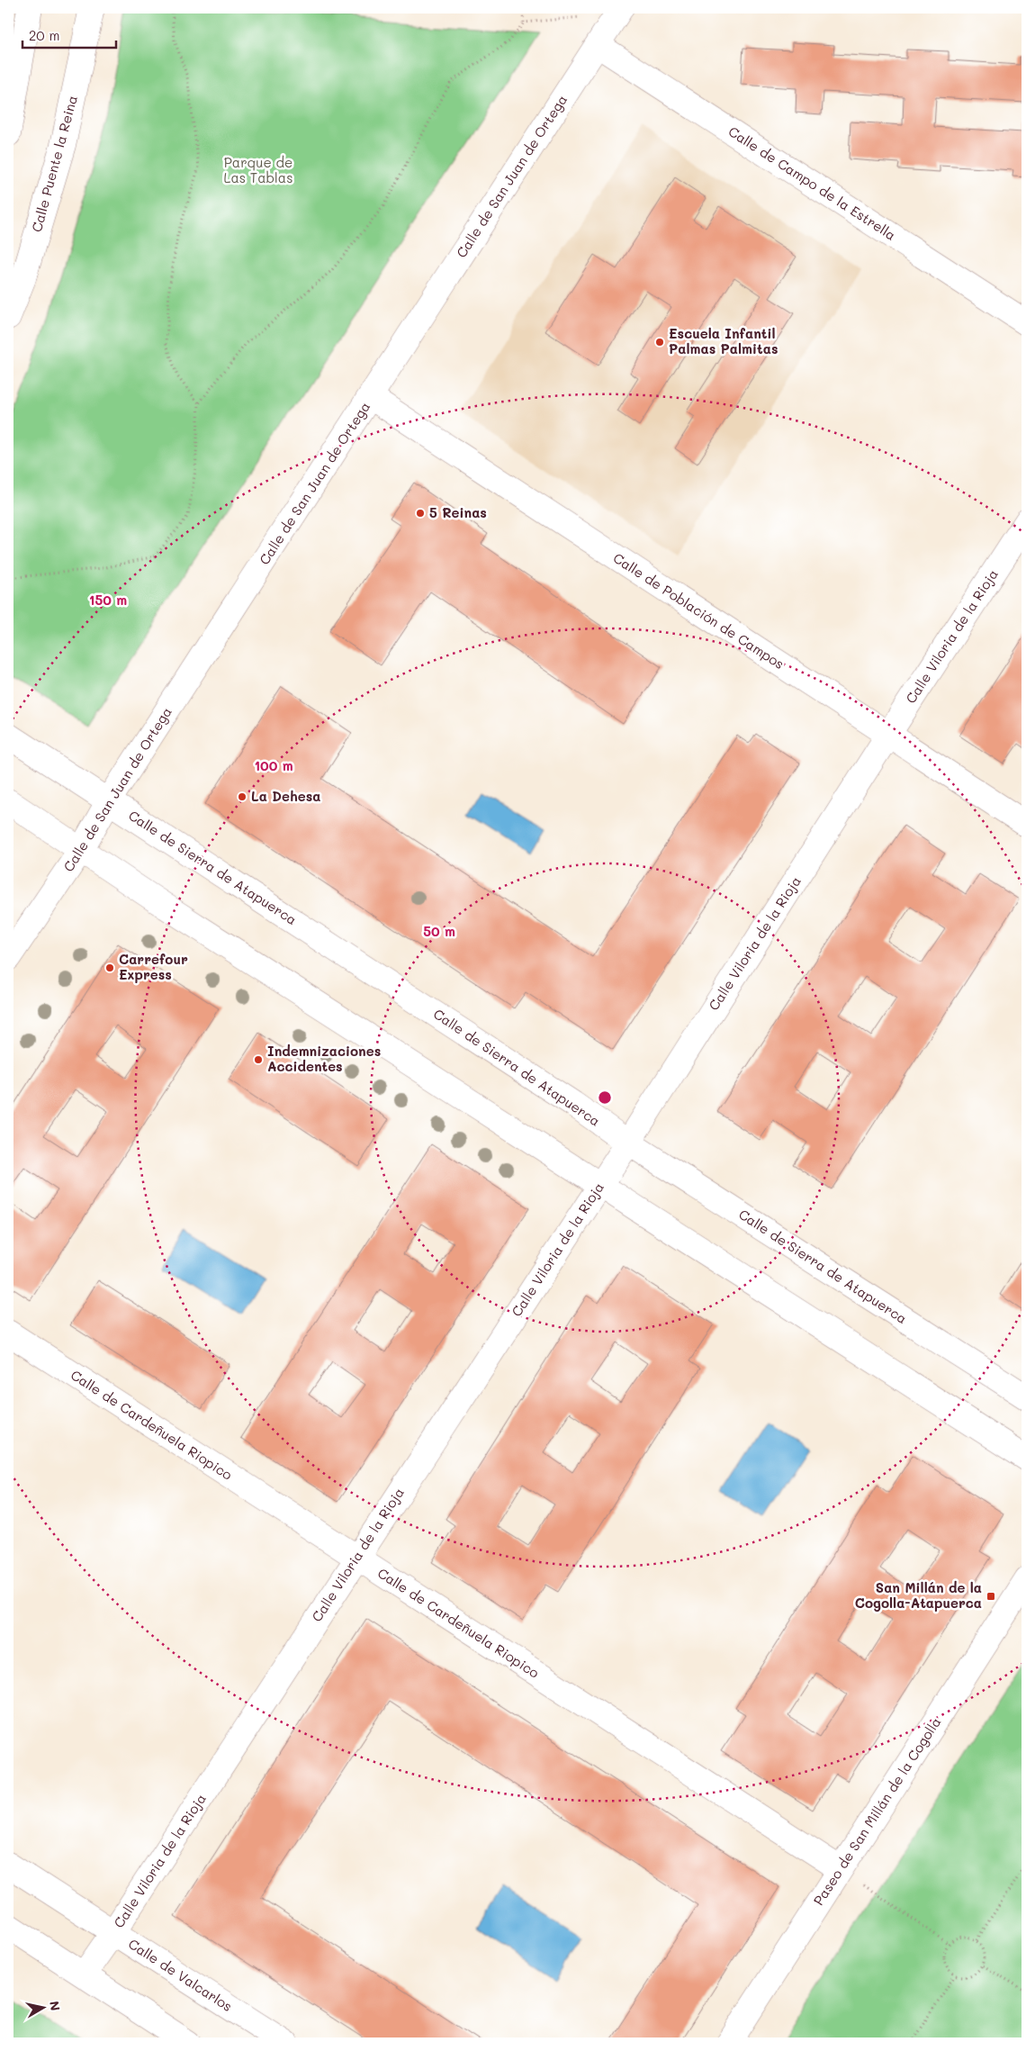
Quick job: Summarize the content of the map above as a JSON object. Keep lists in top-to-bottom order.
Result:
{
  "streets": {
    "street": [
      "Calle Puente la Reina",
      "Calle de San Juan de Ortega",
      "Calle de Campo de la Estrella",
      "Calle de Población de Campos",
      "Calle Viloria de la Rioja",
      "Calle de Sierra de Atapuerca",
      "Calle de Cardeñuela Riopico",
      "Paseo de San Millán de la Cogolla",
      "Calle de Valcarlos"
    ]
  },
  "crossings": [
    ["Calle de San Juan de Ortega", "Calle de Campo de la Estrella"],
    ["Calle de San Juan de Ortega", "Calle de Población de Campos"],
    ["Calle de San Juan de Ortega", "Calle de Sierra de Atapuerca"],
    ["Calle de Población de Campos", "Calle Viloria de la Rioja"],
    ["Calle Viloria de la Rioja", "Calle de Sierra de Atapuerca"],
    ["Calle Viloria de la Rioja", "Calle de Cardeñuela Riopico"],
    ["Calle Viloria de la Rioja", "Calle de Valcarlos"],
    ["Calle de Cardeñuela Riopico", "Paseo de San Millán de la Cogolla"]
  ],
  "parks": ["Parque de Las Tablas"],
  "places": {
    "other": [
      "Escuela Infantil Palmas Palmitas",
      "5 Reinas",
      "La Dehesa",
      "Carrefour Express",
      "Indemnizaciones Accidentes"
    ],
    "transit": ["San Millán de la Cogolla-Atapuerca"]
  },
  "scale_bar": "20 m",
  "north": "right",
  "rings": ["150 m", "100 m", "50 m"]
}
